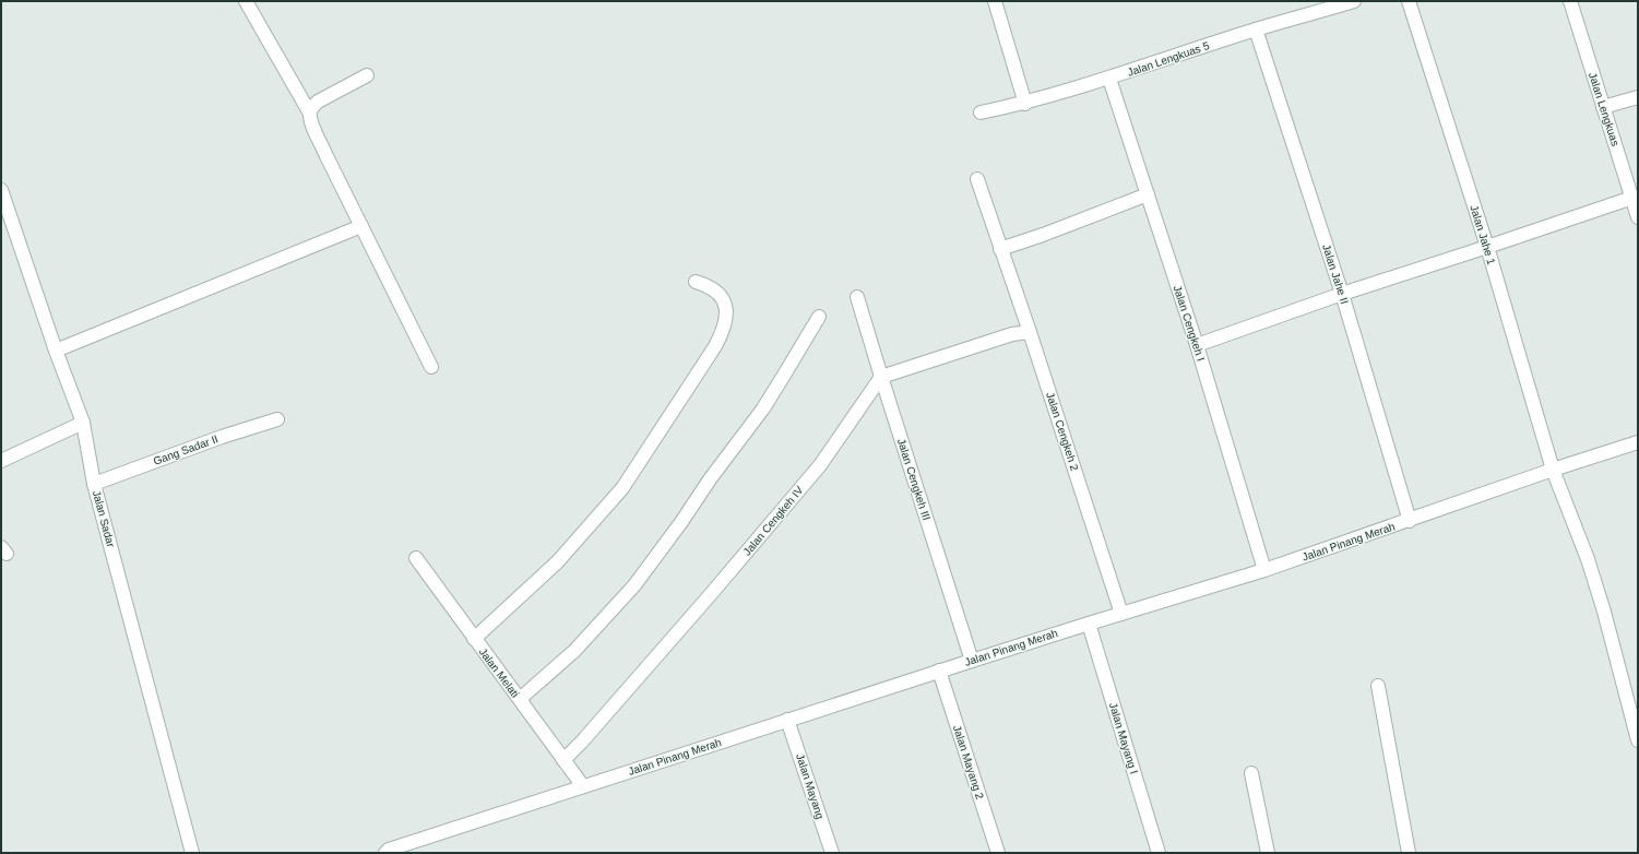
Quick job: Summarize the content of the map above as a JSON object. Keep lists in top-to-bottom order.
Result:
{
  "streets": {
    "street": [
      "Jalan Lengkuas 5",
      "Jalan Lengkuas",
      "Jalan Jahe 1",
      "Jalan Jahe II",
      "Jalan Cengkeh I",
      "Jalan Cengkeh 2",
      "Gang Sadar II",
      "Jalan Cengkeh III",
      "Jalan Sadar",
      "Jalan Cengkeh IV",
      "Jalan Pinang Merah",
      "Jalan Melati",
      "Jalan Mayang I",
      "Jalan Mayang 2",
      "Jalan Mayang"
    ]
  },
  "crossings": [
    ["Jalan Lengkuas 5", "Jalan Jahe II"],
    ["Jalan Lengkuas 5", "Jalan Cengkeh I"],
    ["Jalan Jahe 1", "Jalan Pinang Merah"],
    ["Jalan Jahe II", "Jalan Pinang Merah"],
    ["Jalan Cengkeh I", "Jalan Pinang Merah"],
    ["Jalan Cengkeh 2", "Jalan Pinang Merah"],
    ["Gang Sadar II", "Jalan Sadar"],
    ["Jalan Cengkeh III", "Jalan Cengkeh IV"],
    ["Jalan Cengkeh III", "Jalan Pinang Merah"],
    ["Jalan Cengkeh IV", "Jalan Melati"],
    ["Jalan Pinang Merah", "Jalan Melati"],
    ["Jalan Pinang Merah", "Jalan Mayang I"],
    ["Jalan Pinang Merah", "Jalan Mayang 2"],
    ["Jalan Pinang Merah", "Jalan Mayang"]
  ]
}
